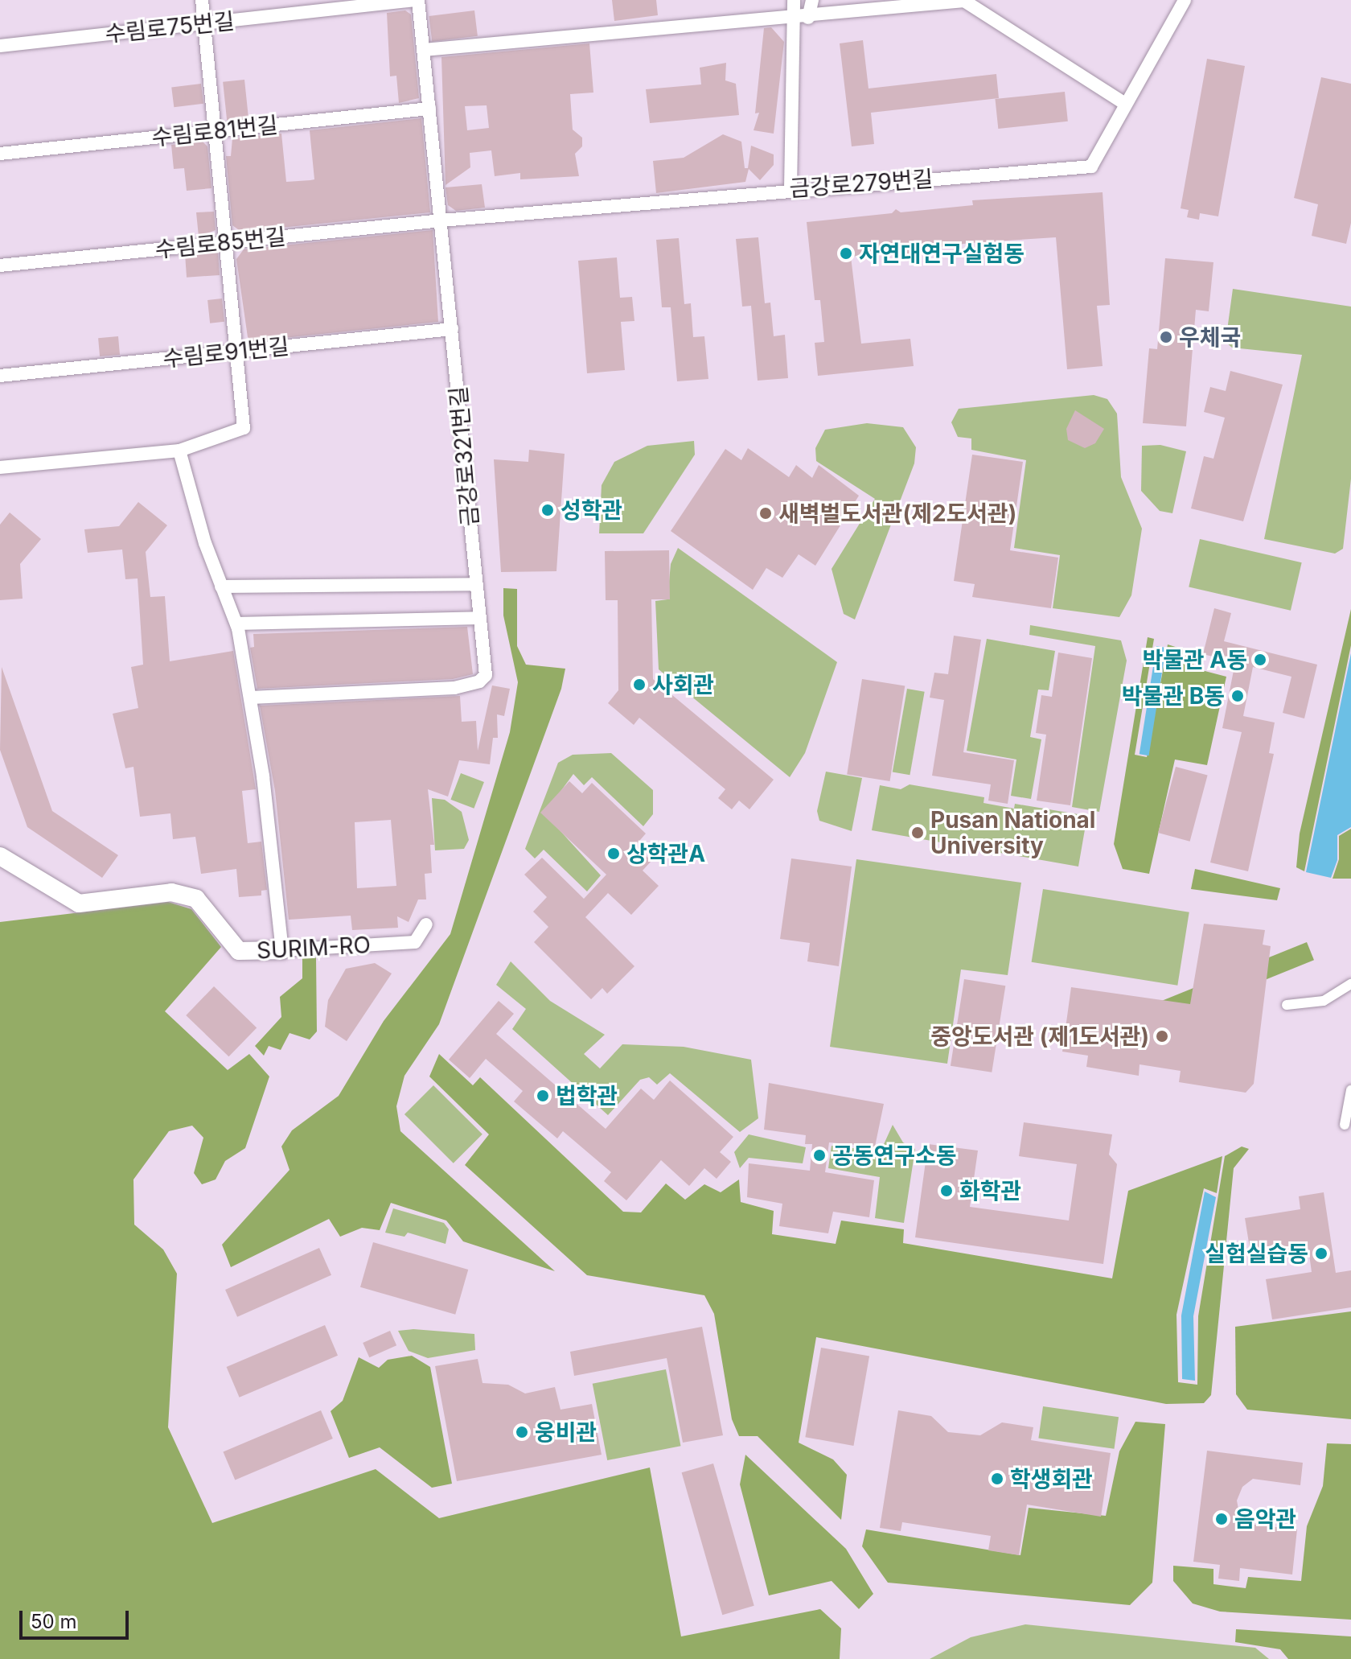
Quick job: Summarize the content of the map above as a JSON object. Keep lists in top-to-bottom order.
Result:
{
  "streets": {
    "main road": ["SURIM-RO"],
    "street": [
      "수림로75번길",
      "수림로81번길",
      "금강로279번길",
      "수림로85번길",
      "수림로91번길",
      "금강로321번길"
    ]
  },
  "crossings": [
    ["수림로75번길", "금강로321번길"],
    ["수림로81번길", "금강로321번길"],
    ["금강로279번길", "수림로85번길"],
    ["금강로279번길", "금강로321번길"],
    ["수림로85번길", "금강로321번길"],
    ["수림로91번길", "금강로321번길"]
  ],
  "places": [
    "자연대연구실험동",
    "우체국",
    "성학관",
    "새벽벌도서관(제2도서관)",
    "박물관 A동",
    "사회관",
    "박물관 B동",
    "Pusan National University",
    "상학관A",
    "중앙도서관 (제1도서관)",
    "법학관",
    "공동연구소동",
    "화학관",
    "실험실습동",
    "웅비관",
    "학생회관",
    "음악관"
  ],
  "scale_bar": "50 m"
}
